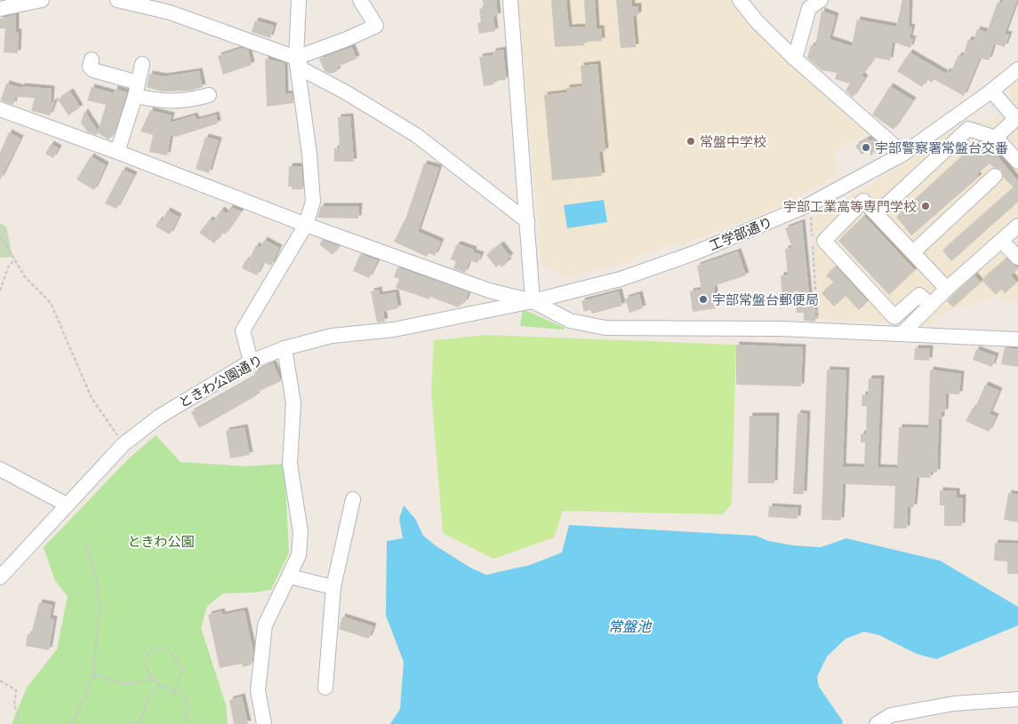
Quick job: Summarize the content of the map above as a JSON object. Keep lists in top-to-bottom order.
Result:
{
  "streets": {
    "street": ["工学部通り", "ときわ公園通り"]
  },
  "crossings": [
    ["工学部通り", "ときわ公園通り"]
  ],
  "water": ["常盤池"],
  "parks": ["ときわ公園"],
  "places": [
    "常盤中学校",
    "宇部警察署常盤台交番",
    "宇部工業高等専門学校",
    "宇部常盤台郵便局"
  ]
}
